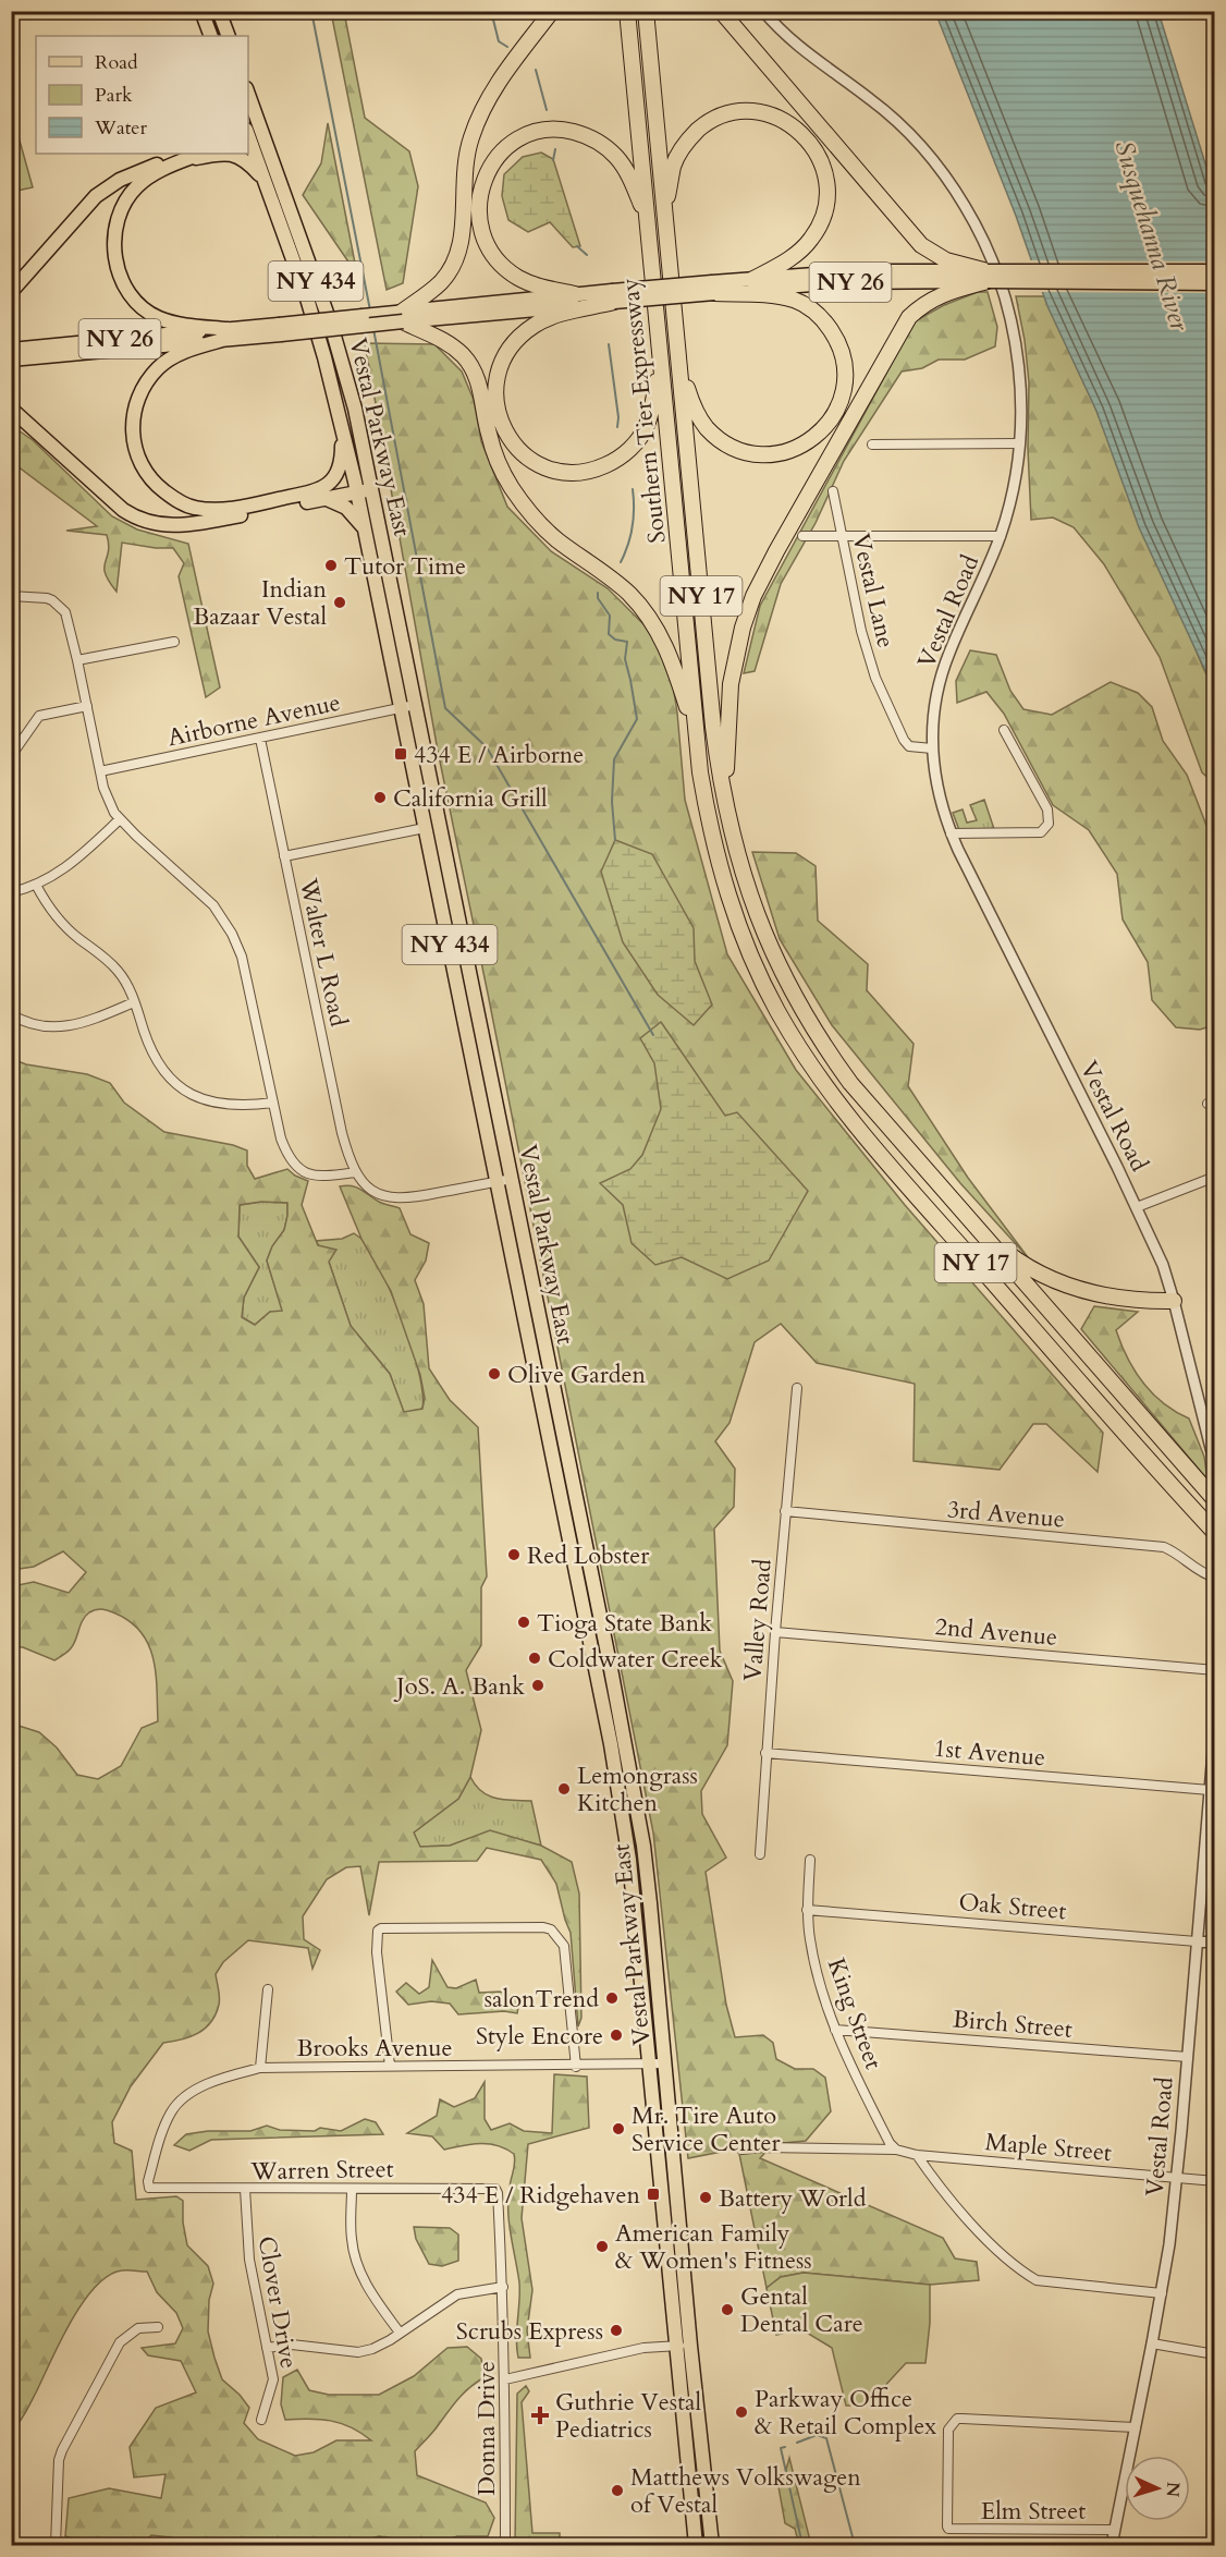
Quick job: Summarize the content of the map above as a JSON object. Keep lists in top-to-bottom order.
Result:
{
  "streets": {
    "highway": ["Southern Tier Expressway", "NY 17"],
    "main road": ["NY 434", "NY 26", "Vestal Parkway East"],
    "street": [
      "Vestal Lane",
      "Vestal Road",
      "Airborne Avenue",
      "Walter L Road",
      "3rd Avenue",
      "Valley Road",
      "2nd Avenue",
      "1st Avenue",
      "Oak Street",
      "King Street",
      "Birch Street",
      "Brooks Avenue",
      "Maple Street",
      "Warren Street",
      "Clover Drive",
      "Donna Drive",
      "Elm Street"
    ]
  },
  "crossings": [
    ["Vestal Parkway East", "Airborne Avenue"],
    ["Vestal Parkway East", "Brooks Avenue"],
    ["Vestal Lane", "Vestal Road"],
    ["Vestal Road", "1st Avenue"],
    ["Vestal Road", "Oak Street"],
    ["Vestal Road", "Birch Street"],
    ["Vestal Road", "Maple Street"],
    ["Vestal Road", "Elm Street"],
    ["Airborne Avenue", "Walter L Road"],
    ["3rd Avenue", "Valley Road"],
    ["Valley Road", "2nd Avenue"],
    ["Valley Road", "1st Avenue"],
    ["Oak Street", "King Street"],
    ["King Street", "Birch Street"],
    ["Brooks Avenue", "Warren Street"],
    ["Warren Street", "Clover Drive"],
    ["Warren Street", "Donna Drive"]
  ],
  "water": ["Susquehanna River"],
  "places": {
    "other": [
      "Tutor Time",
      "Indian Bazaar Vestal",
      "California Grill",
      "Olive Garden",
      "Red Lobster",
      "Tioga State Bank",
      "Coldwater Creek",
      "JoS. A. Bank",
      "Lemongrass Kitchen",
      "salonTrend",
      "Style Encore",
      "Mr. Tire Auto Service Center",
      "Battery World",
      "American Family & Women's Fitness",
      "Gental Dental Care",
      "Scrubs Express",
      "Parkway Office & Retail Complex",
      "Matthews Volkswagen of Vestal"
    ],
    "transit": ["434 E / Airborne", "434 E / Ridgehaven"],
    "health": ["Guthrie Vestal Pediatrics"]
  },
  "legend": ["Road", "Park", "Water"],
  "north": "right"
}
